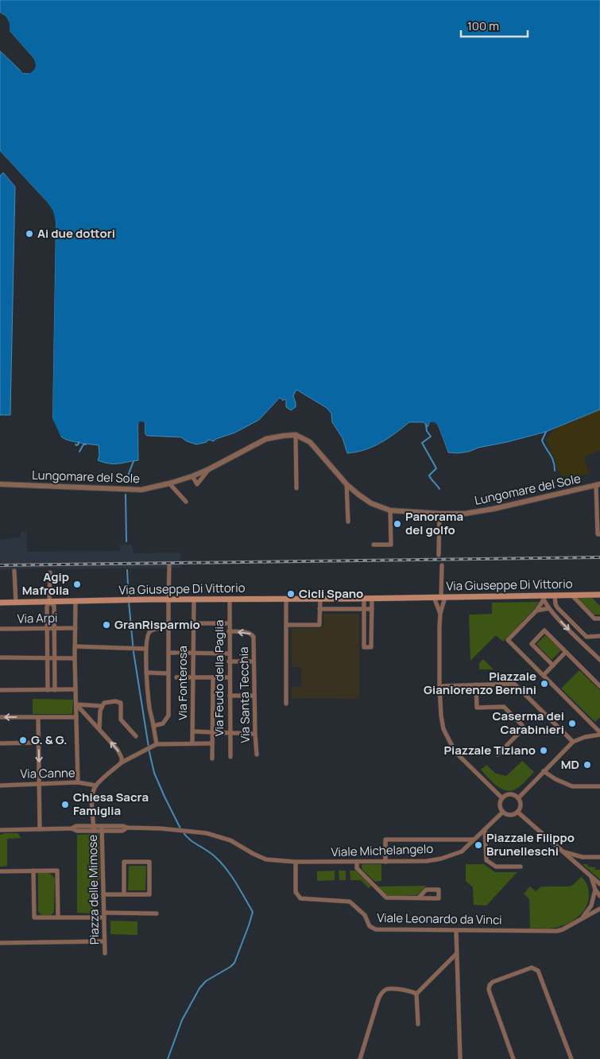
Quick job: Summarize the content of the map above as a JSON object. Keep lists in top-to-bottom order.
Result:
{
  "streets": {
    "main road": ["Via Giuseppe Di Vittorio"],
    "street": [
      "Lungomare del Sole",
      "Via Arpi",
      "Via Feudo della Paglia",
      "Via Fonterosa",
      "Via Santa Tecchia",
      "Via Canne",
      "Viale Michelangelo",
      "Piazza delle Mimose",
      "Viale Leonardo da Vinci"
    ]
  },
  "crossings": [
    ["Via Giuseppe Di Vittorio", "Via Feudo della Paglia"],
    ["Via Giuseppe Di Vittorio", "Via Fonterosa"],
    ["Via Feudo della Paglia", "Via Santa Tecchia"],
    ["Viale Michelangelo", "Viale Leonardo da Vinci"]
  ],
  "places": [
    "Ai due dottori",
    "Panorama del golfo",
    "Agip Mafrolla",
    "Cicli Spano",
    "GranRisparmio",
    "Piazzale Gianlorenzo Bernini",
    "Caserma dei Carabinieri",
    "G. & G.",
    "Piazzale Tiziano",
    "MD",
    "Chiesa Sacra Famiglia",
    "Piazzale Filippo Brunelleschi"
  ],
  "scale_bar": "100 m"
}
